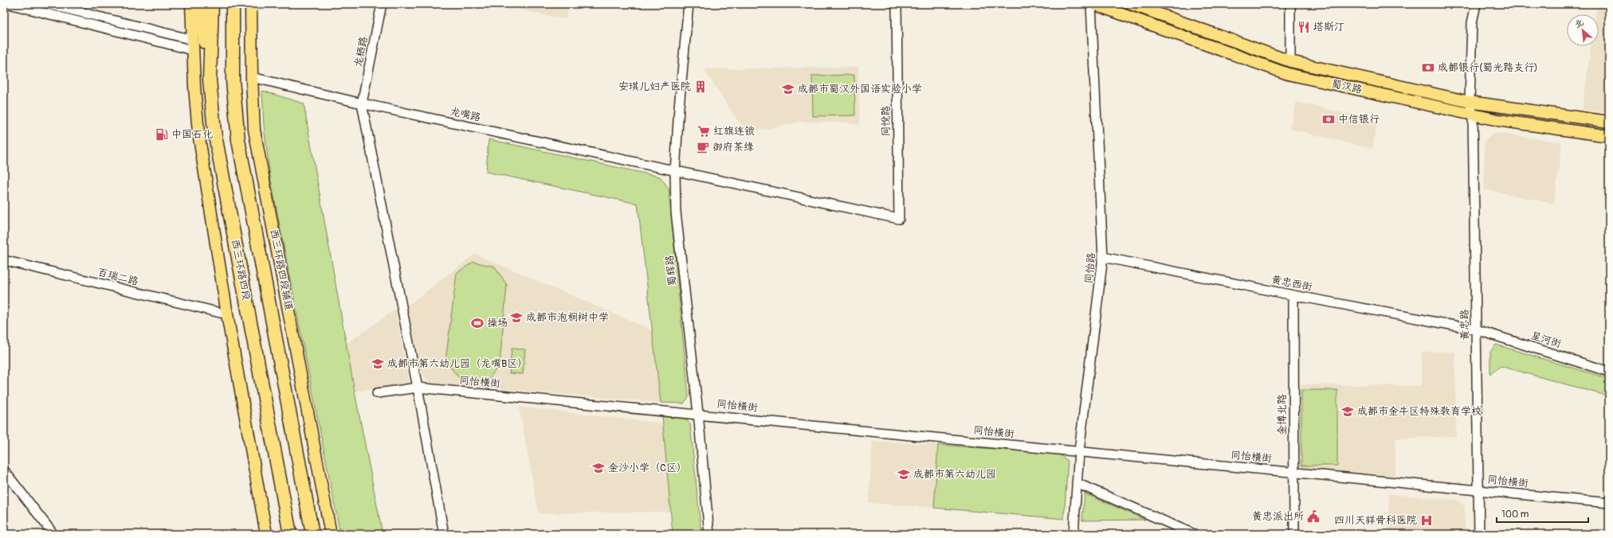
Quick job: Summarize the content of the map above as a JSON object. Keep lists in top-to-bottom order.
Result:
{
  "streets": {
    "highway": ["西三环路四段"],
    "main road": ["蜀汉路", "西三环路四段辅道"],
    "street": [
      "龙栖路",
      "龙嘴路",
      "同悦路",
      "同怡路",
      "蜀辉路",
      "百瑞二路",
      "黄忠西街",
      "黄忠路",
      "星河街",
      "同怡横街",
      "金博北路"
    ]
  },
  "crossings": [
    ["龙栖路", "龙嘴路"],
    ["蜀汉路", "黄忠路"],
    ["龙嘴路", "同悦路"],
    ["龙嘴路", "西三环路四段辅道"],
    ["龙嘴路", "蜀辉路"],
    ["同怡路", "黄忠西街"],
    ["同怡路", "同怡横街"],
    ["蜀辉路", "同怡横街"],
    ["黄忠西街", "黄忠路"],
    ["黄忠西街", "星河街"],
    ["黄忠西街", "金博北路"],
    ["黄忠路", "星河街"],
    ["黄忠路", "同怡横街"],
    ["同怡横街", "金博北路"]
  ],
  "places": {
    "restaurant": ["塔斯汀"],
    "bank": ["成都银行(蜀光路支行)", "中信银行"],
    "building": ["安琪儿妇产医院"],
    "school or university": [
      "成都市蜀汉外国语实验小学",
      "成都市泡桐树中学",
      "成都市第六幼儿园（龙嘴B区）",
      "成都市金牛区特殊教育学校",
      "金沙小学（C区）",
      "成都市第六幼儿园"
    ],
    "supermarket": ["红旗连锁"],
    "fuel station": ["中国石化"],
    "cafe": ["御府茶缘"],
    "sports": ["操场"],
    "public building": ["黄忠派出所"],
    "hospital": ["四川天祥骨科医院"]
  },
  "scale_bar": "100 m",
  "north": "top left"
}
